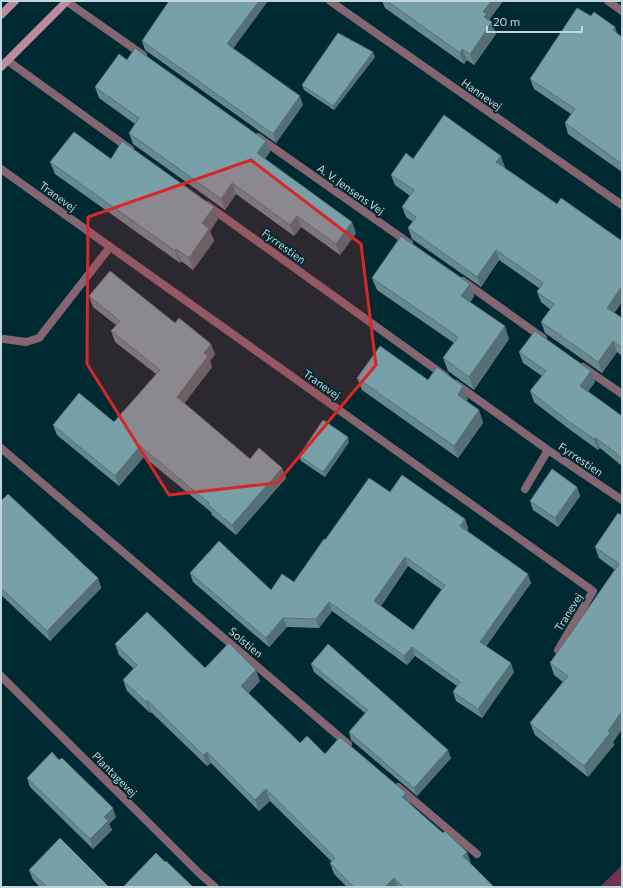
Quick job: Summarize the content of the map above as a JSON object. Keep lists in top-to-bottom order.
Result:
{
  "streets": {
    "street": [
      "Hannevej",
      "A. V. Jensens Vej",
      "Tranevej",
      "Fyrrestien",
      "Solstien",
      "Plantagevej"
    ]
  },
  "scale_bar": "20 m"
}
